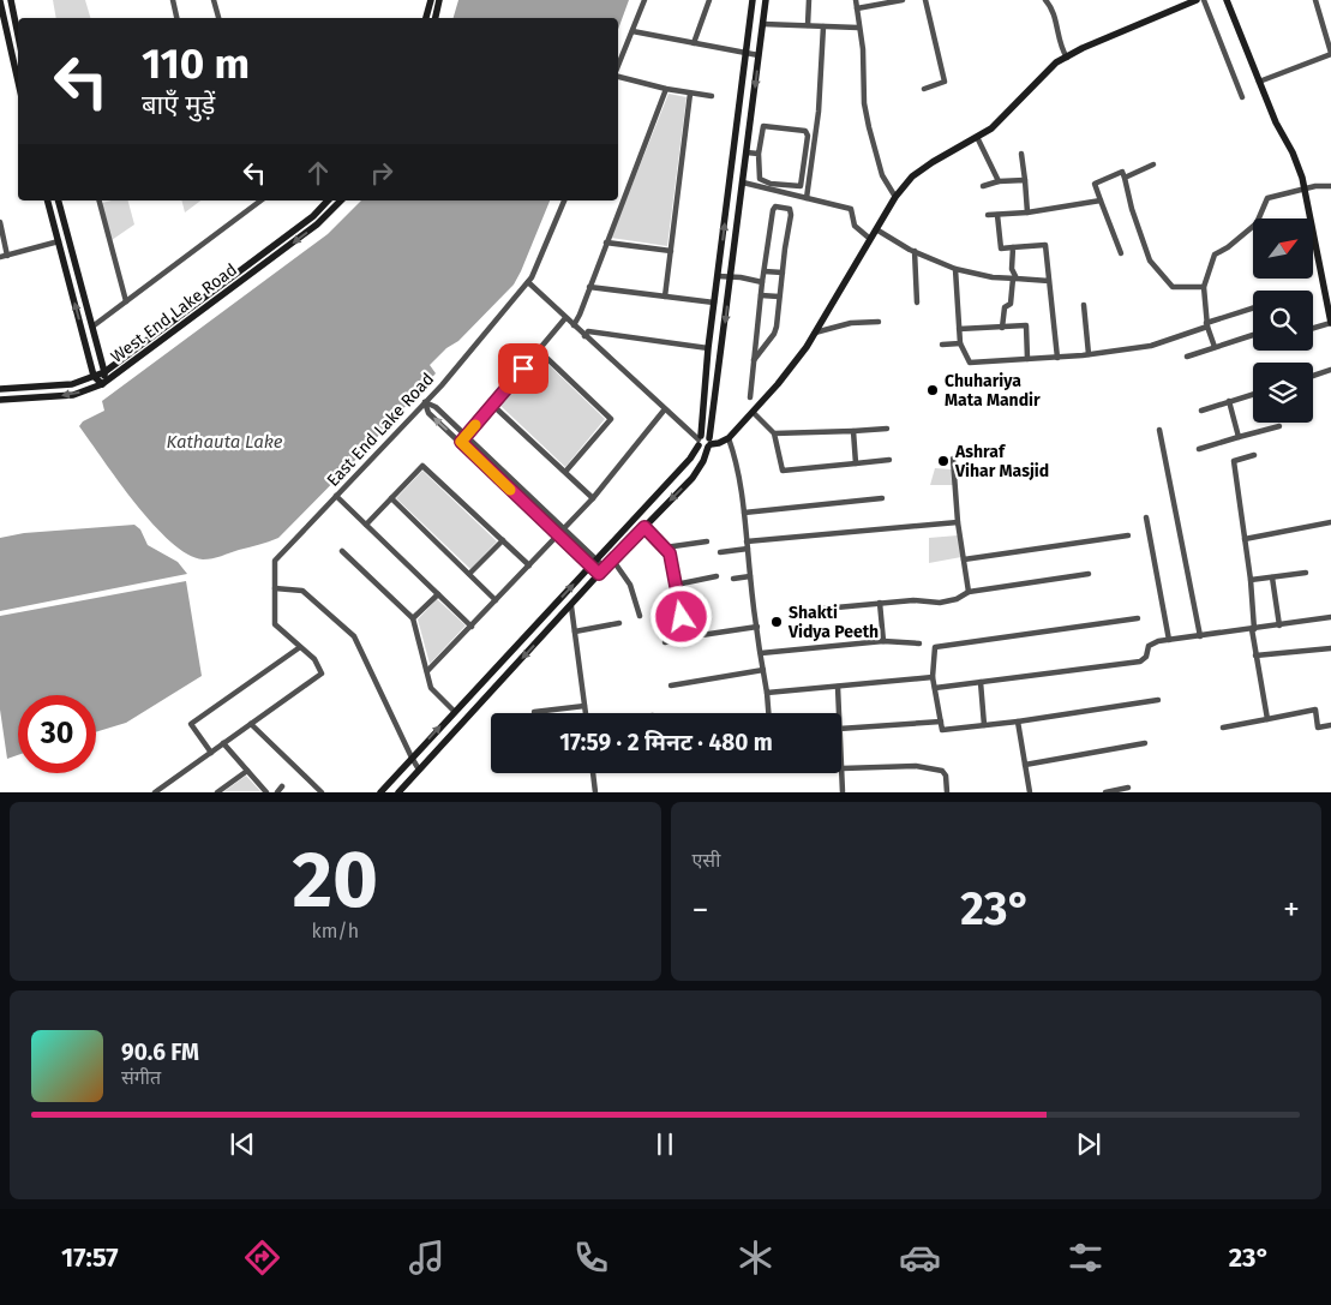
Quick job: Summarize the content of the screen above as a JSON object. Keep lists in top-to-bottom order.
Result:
{
  "streets": {
    "street": ["West End Lake Road", "East End Lake Road"]
  },
  "water": ["Kathauta Lake"],
  "places": ["Chuhariya Mata Mandir", "Ashraf Vihar Masjid", "Shakti Vidya Peeth"],
  "north": "top right",
  "page": {
    "turn": ["110 m", "बाएँ मुड़ें"],
    "limit": "30",
    "trip": "17:59 · 2 मिनट · 480 m",
    "tile": [
      ["20", "km/h"],
      "एसी"
    ],
    "heat": ["−", "23°", "+"],
    "song": ["90.6 FM", "संगीत"],
    "tabs": ["17:57", "23°"]
  }
}
